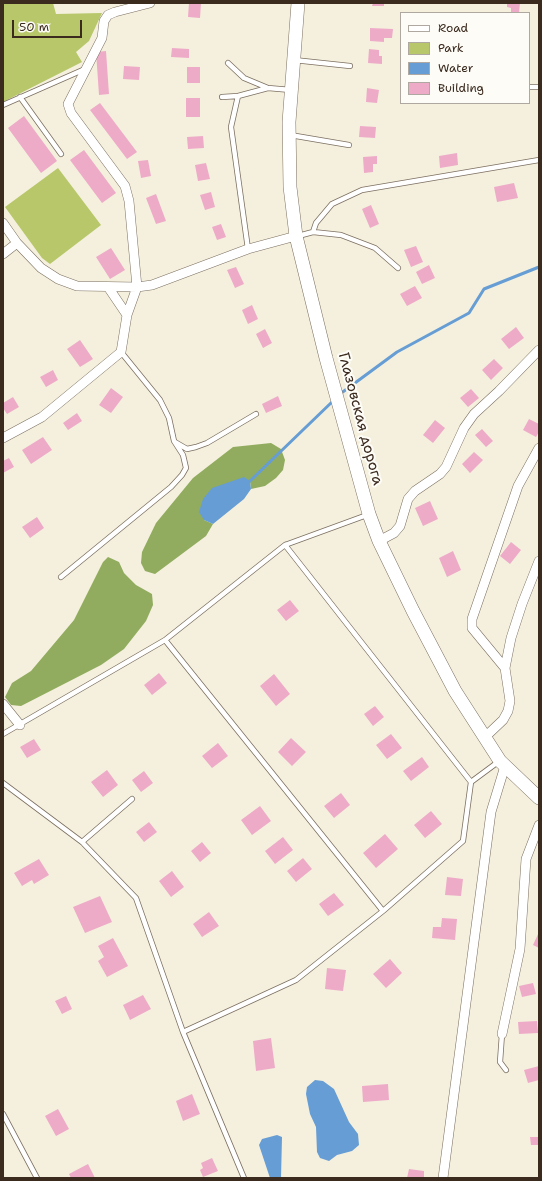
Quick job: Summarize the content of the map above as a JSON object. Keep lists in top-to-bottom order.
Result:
{
  "streets": {
    "street": ["Глазовская дорога"]
  },
  "legend": [
    "Road",
    "Park",
    "Water",
    "Building"
  ],
  "scale_bar": "50 m"
}
